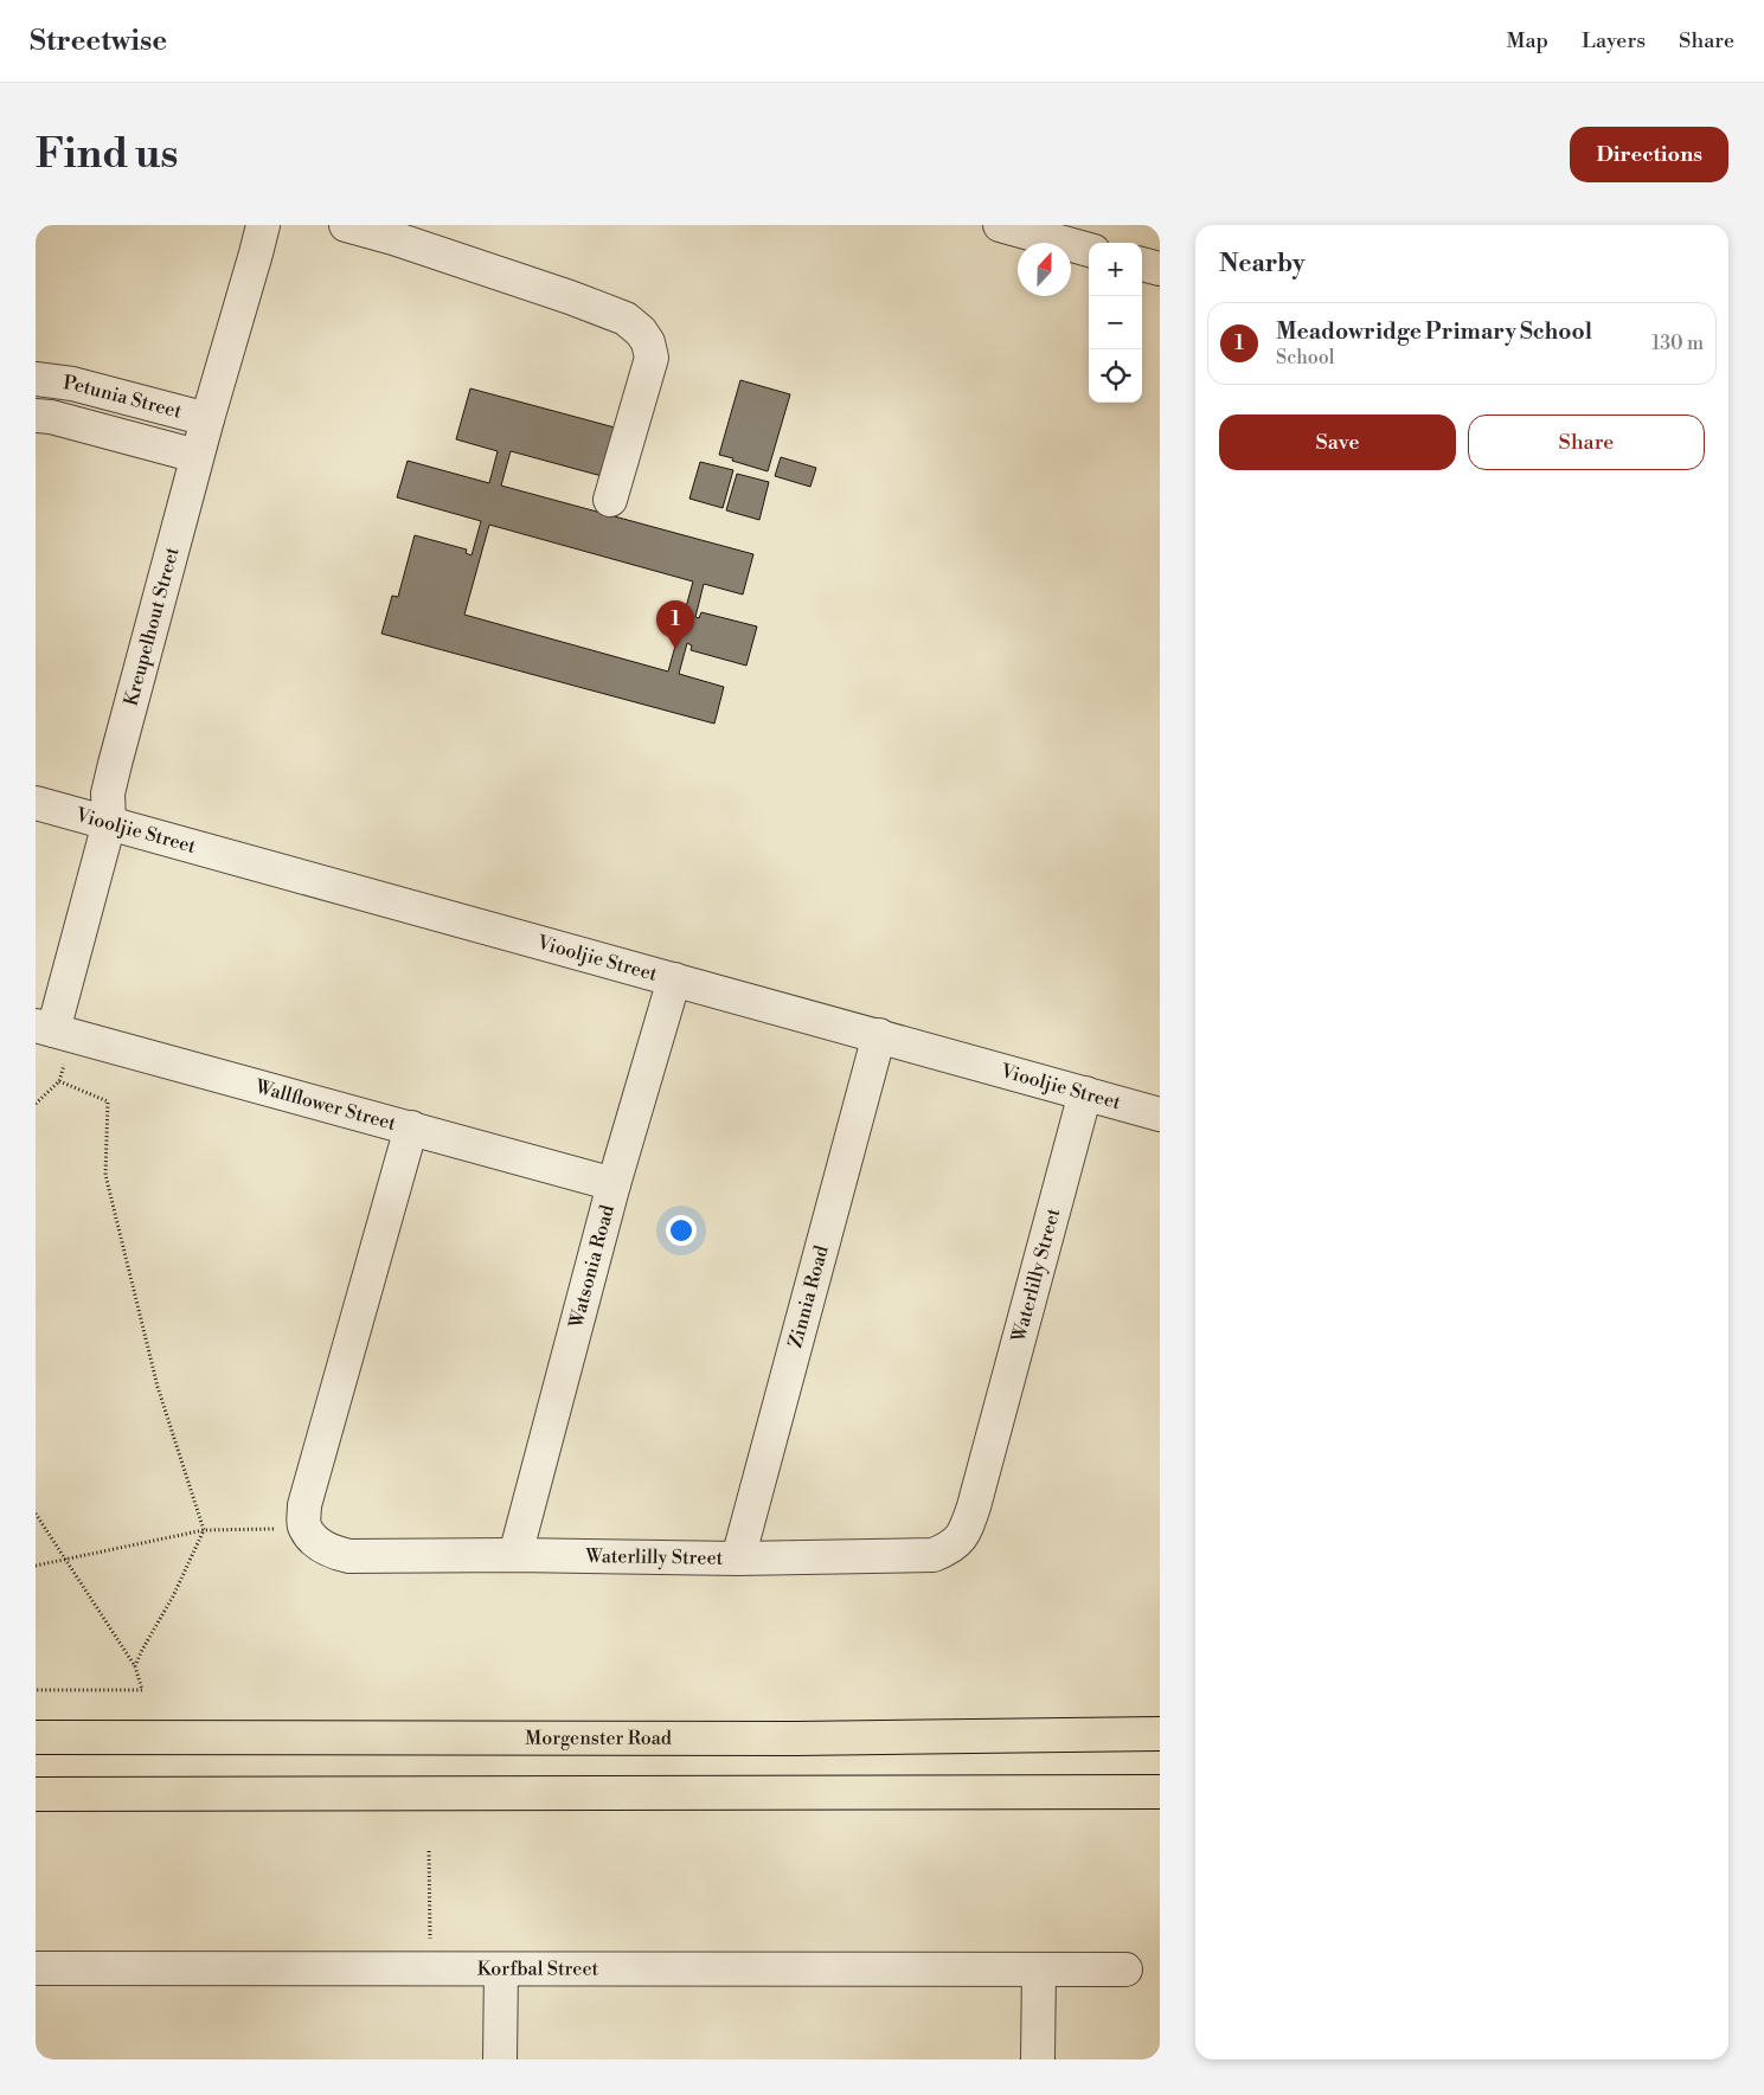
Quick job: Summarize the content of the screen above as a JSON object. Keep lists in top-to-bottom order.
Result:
{
  "streets": {
    "main road": ["Morgenster Road"],
    "street": [
      "Petunia Street",
      "Kreupelhout Street",
      "Viooljie Street",
      "Wallflower Street",
      "Watsonia Road",
      "Waterlilly Street",
      "Zinnia Road",
      "Korfbal Street"
    ]
  },
  "crossings": [
    ["Petunia Street", "Kreupelhout Street"],
    ["Kreupelhout Street", "Viooljie Street"],
    ["Kreupelhout Street", "Wallflower Street"],
    ["Viooljie Street", "Watsonia Road"],
    ["Viooljie Street", "Waterlilly Street"],
    ["Viooljie Street", "Zinnia Road"],
    ["Wallflower Street", "Watsonia Road"],
    ["Watsonia Road", "Waterlilly Street"],
    ["Waterlilly Street", "Zinnia Road"]
  ],
  "north": "top",
  "page": {
    "header": "Streetwise",
    "nav": ["Map", "Layers", "Share"],
    "buttons": [
      "Directions",
      ["Save", "Share"]
    ],
    "title": "Find us",
    "heading": "Nearby",
    "map_buttons": ["+", "−"],
    "list": [
      {
        "mark": "1",
        "name": "Meadowridge Primary School",
        "note": "School",
        "value": "130 m"
      }
    ],
    "pins": "1"
  }
}
